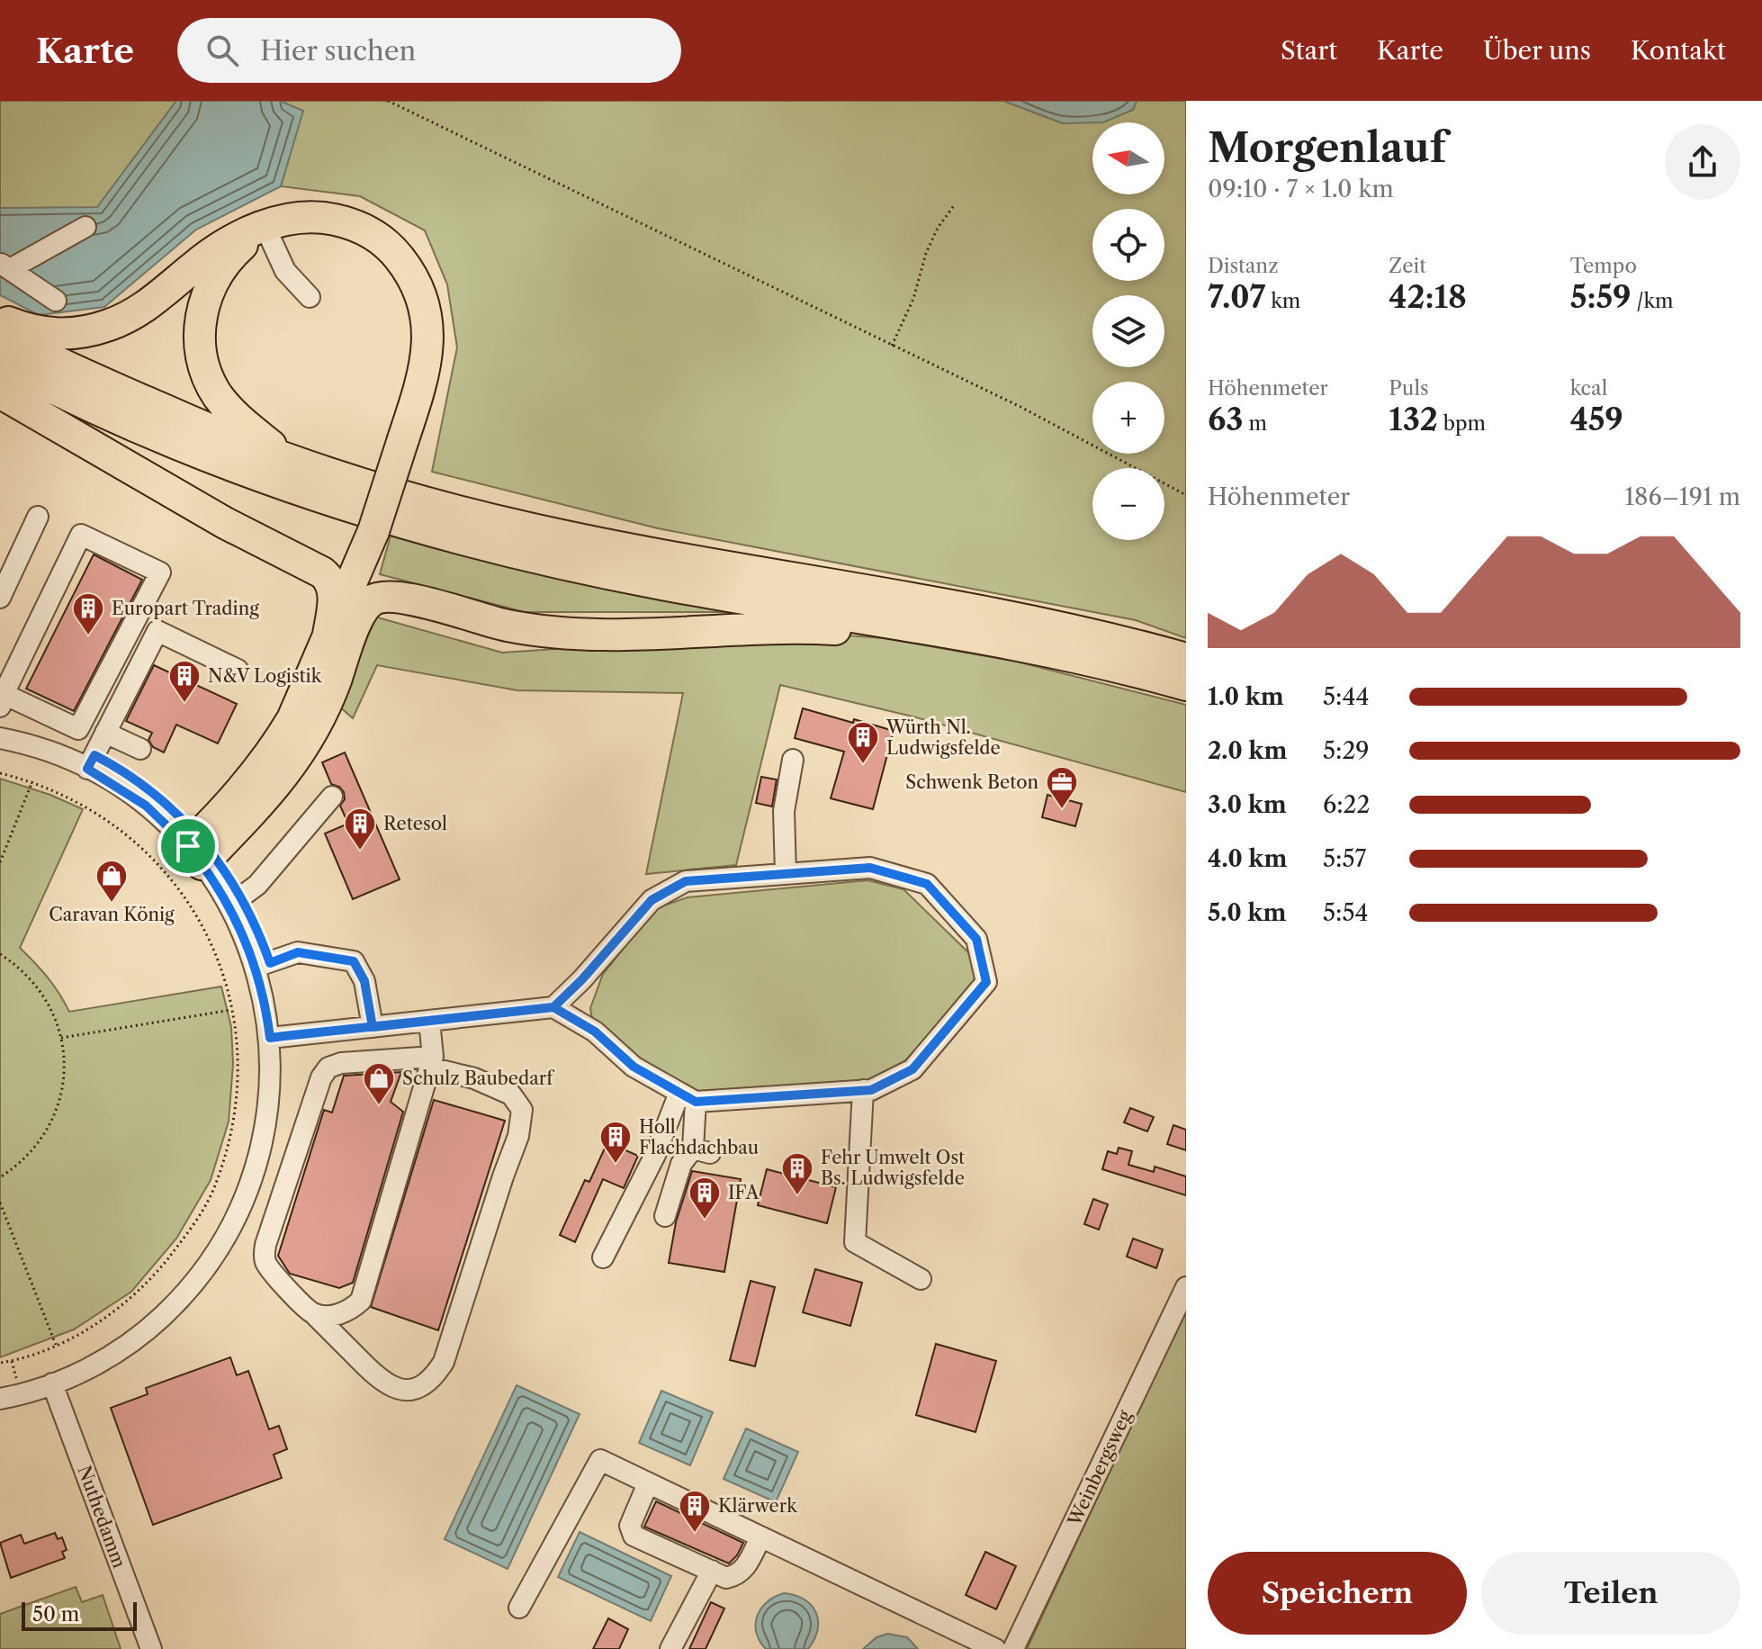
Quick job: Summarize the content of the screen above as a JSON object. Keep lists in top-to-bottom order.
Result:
{
  "streets": {
    "street": ["Weinbergsweg", "Nuthedamm"]
  },
  "places": {
    "building": [
      "Europart Trading",
      "N&V Logistik",
      "Würth Nl. Ludwigsfelde",
      "Retesol",
      "Holl Flachdachbau",
      "Fehr Umwelt Ost Bs. Ludwigsfelde",
      "IFA",
      "Klärwerk"
    ],
    "office": ["Schwenk Beton"],
    "shop": ["Caravan König", "Schulz Baubedarf"]
  },
  "scale_bar": "50 m",
  "north": "left",
  "page": {
    "header": "Karte",
    "search": "Hier suchen",
    "nav": [
      "Start",
      "Karte",
      "Über uns",
      "Kontakt"
    ],
    "heading": ["Morgenlauf", "09:10 · 7 × 1.0 km"],
    "map_buttons": ["+", "−"],
    "stats": [
      ["Distanz", "7.07 km"],
      ["Zeit", "42:18"],
      ["Tempo", "5:59 /km"],
      ["Höhenmeter", "63 m"],
      ["Puls", "132 bpm"],
      ["kcal", "459"]
    ],
    "chart": ["Höhenmeter", "186–191 m"],
    "list": [
      {
        "name": "1.0 km",
        "note": "5:44"
      },
      {
        "name": "2.0 km",
        "note": "5:29"
      },
      {
        "name": "3.0 km",
        "note": "6:22"
      },
      {
        "name": "4.0 km",
        "note": "5:57"
      },
      {
        "name": "5.0 km",
        "note": "5:54"
      }
    ],
    "buttons": ["Speichern", "Teilen"],
    "scale": "50 m"
  }
}
